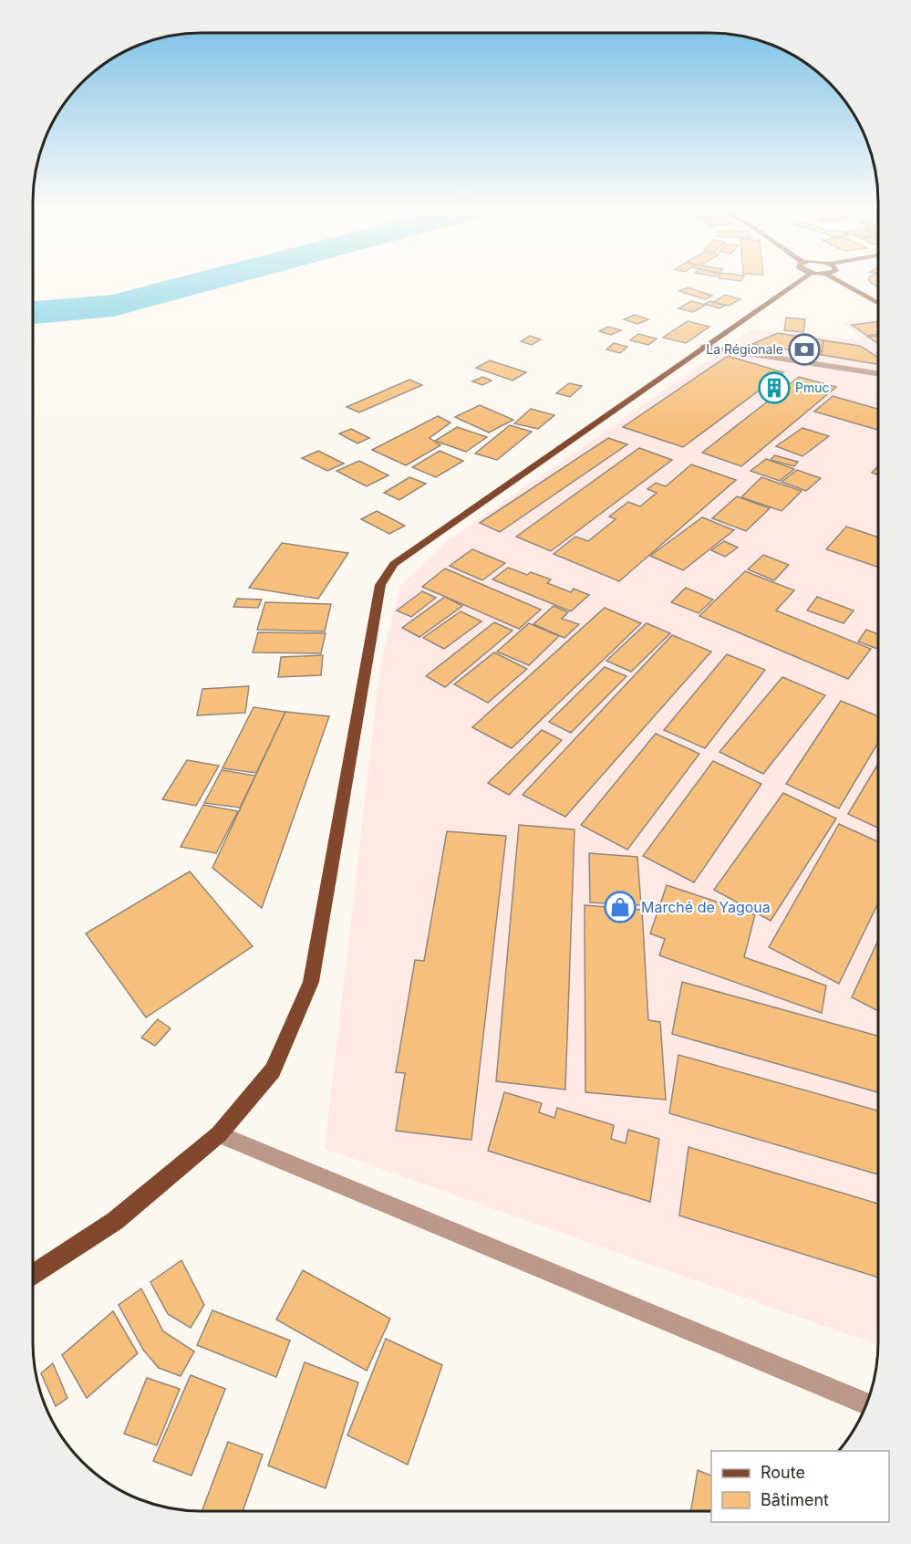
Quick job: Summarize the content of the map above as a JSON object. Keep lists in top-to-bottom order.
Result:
{
  "places": {
    "bank": ["La Régionale"],
    "building": ["Pmuc"],
    "shop": ["Marché de Yagoua"]
  },
  "legend": ["Route", "Bâtiment"]
}
